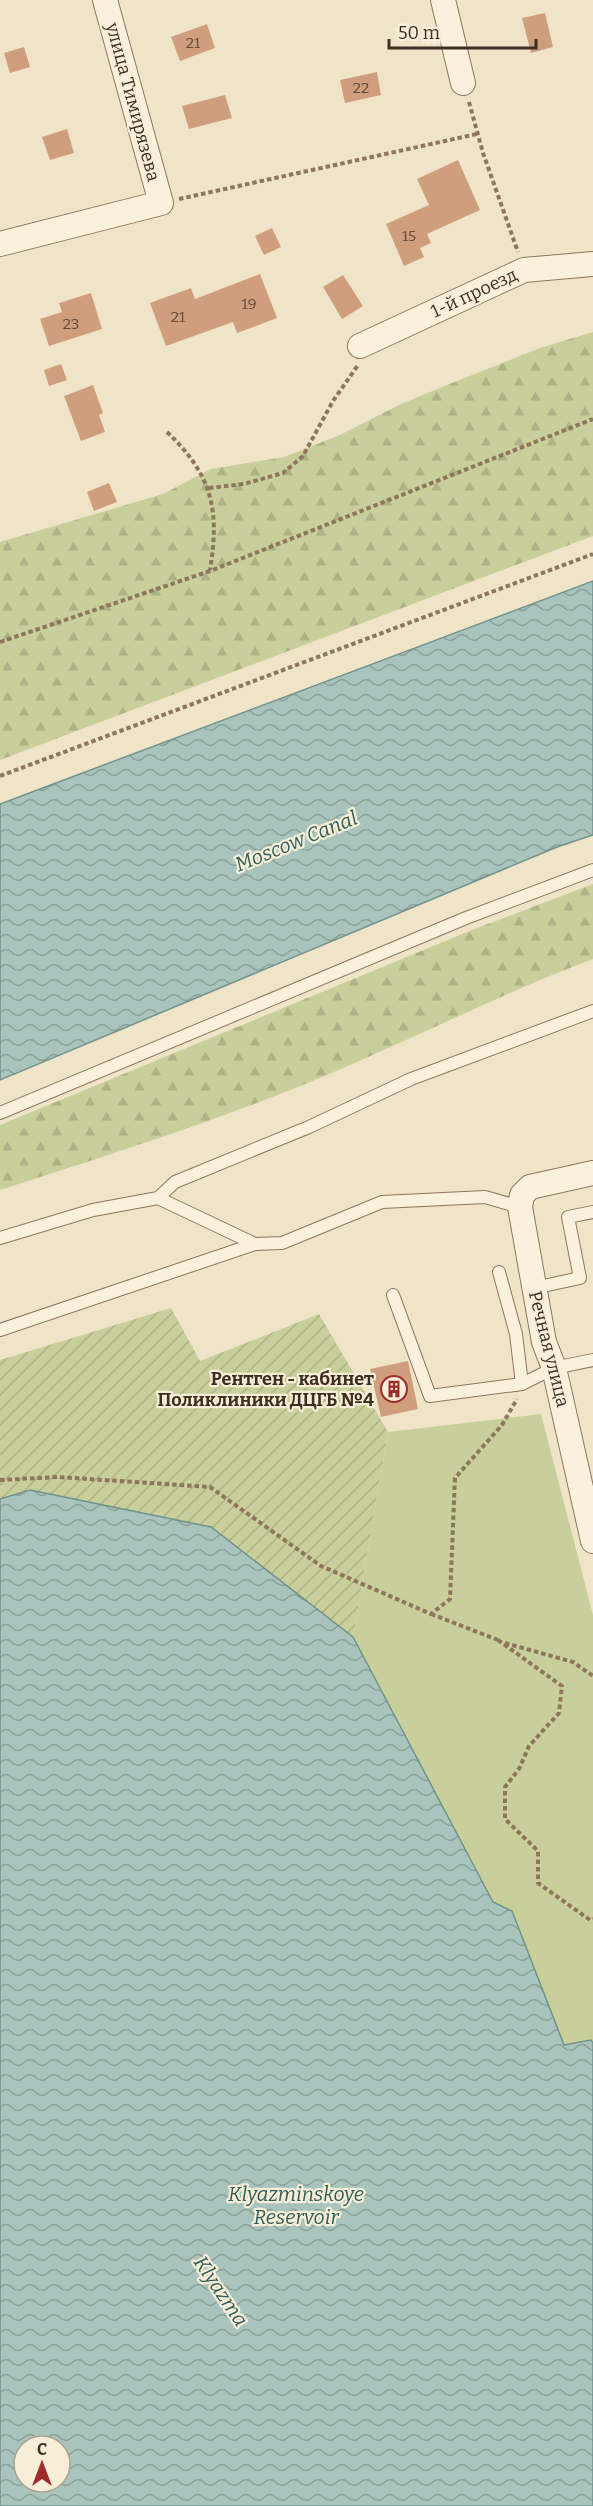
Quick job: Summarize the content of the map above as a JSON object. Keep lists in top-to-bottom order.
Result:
{
  "streets": {
    "street": ["улица Тимирязева", "1-й проезд", "Речная улица"]
  },
  "water": ["Moscow Canal", "Klyazminskoye Reservoir", "Klyazma"],
  "places": {
    "building": ["Рентген - кабинет Поликлиники ДЦГБ №4"]
  },
  "house_numbers": [
    "21",
    "22",
    "15",
    "19",
    "21",
    "23"
  ],
  "scale_bar": "50 m",
  "north": "top"
}
